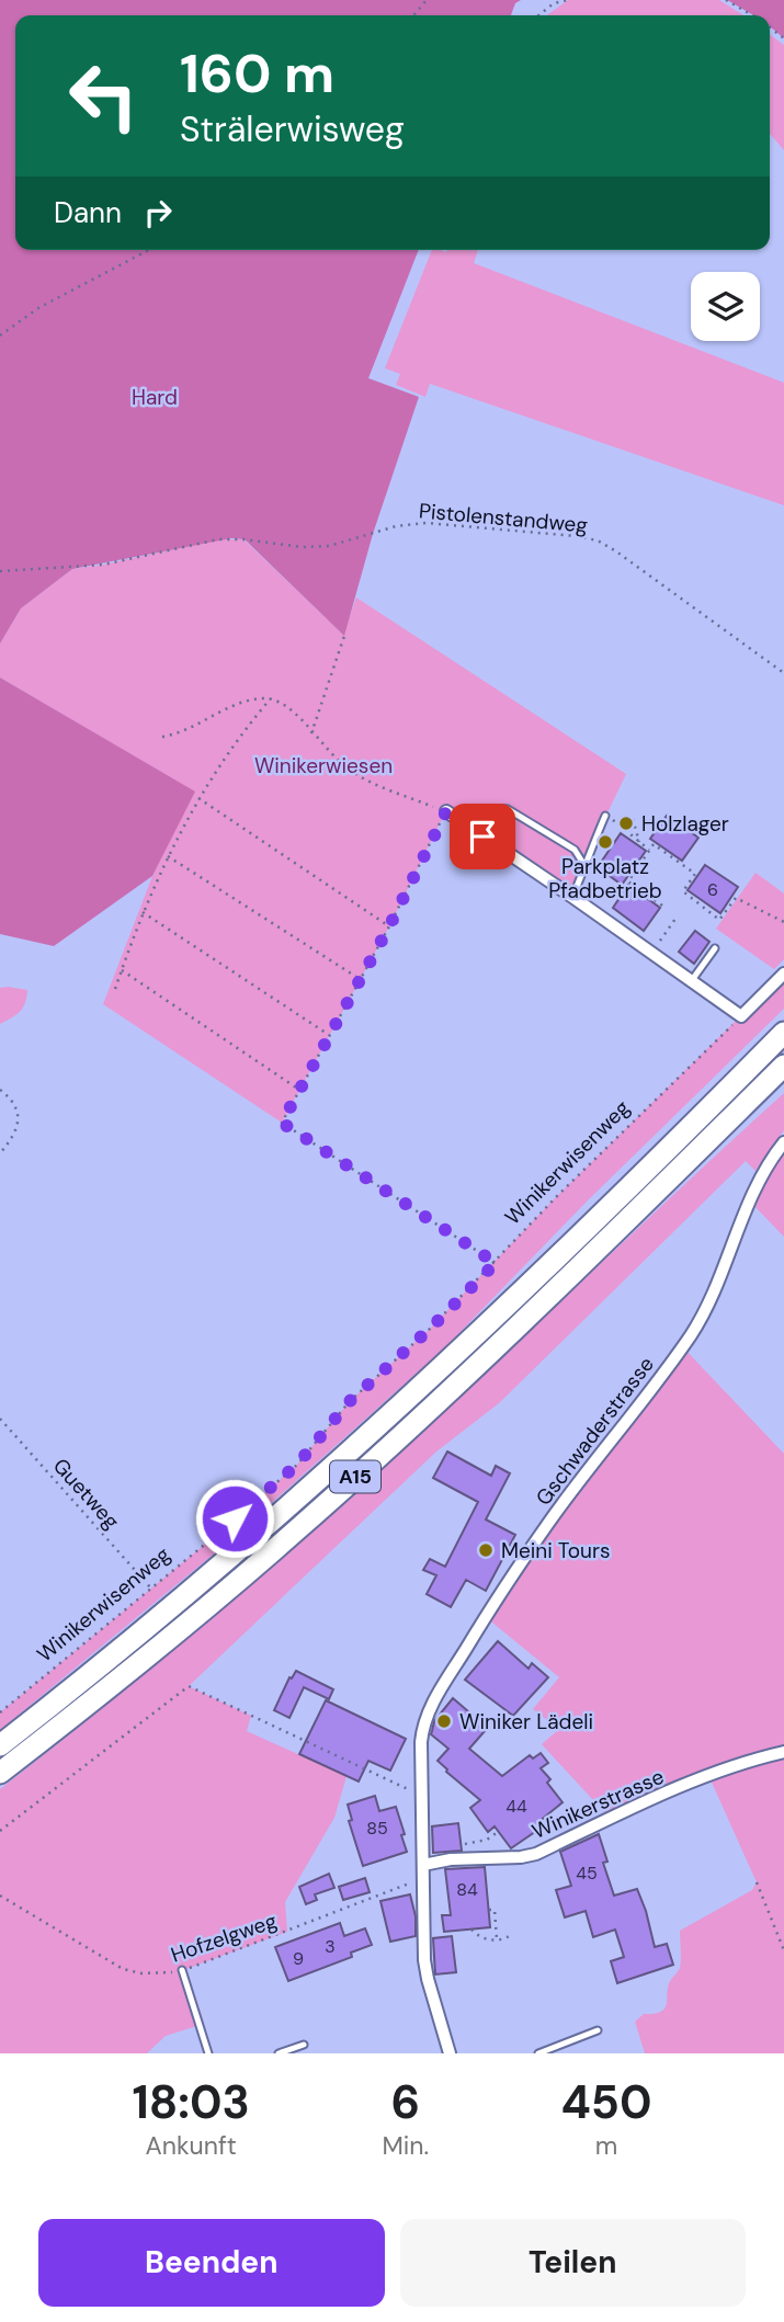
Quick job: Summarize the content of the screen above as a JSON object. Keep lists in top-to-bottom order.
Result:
{
  "streets": {
    "highway": ["A15"],
    "street": ["Gschwaderstrasse", "Winikerstrasse"],
    "path": [
      "Pistolenstandweg",
      "Winikerwisenweg",
      "Guetweg",
      "Hofzelgweg"
    ]
  },
  "crossings": [
    ["Winikerwisenweg", "Guetweg"],
    ["Gschwaderstrasse", "Winikerstrasse"],
    ["Gschwaderstrasse", "Hofzelgweg"],
    ["Winikerstrasse", "Hofzelgweg"]
  ],
  "parks": ["Hard", "Winikerwiesen"],
  "places": [
    "Holzlager",
    "Parkplatz Pfadbetrieb",
    "Meini Tours",
    "Winiker Lädeli"
  ],
  "house_numbers": [
    "6",
    "44",
    "85",
    "45",
    "84",
    "3",
    "9"
  ],
  "page": {
    "turn": ["160 m", "Strälerwisweg"],
    "then": "Dann",
    "eta": [
      "18:03",
      "Ankunft",
      "6",
      "Min.",
      "450",
      "m"
    ],
    "buttons": ["Beenden", "Teilen"]
  }
}
